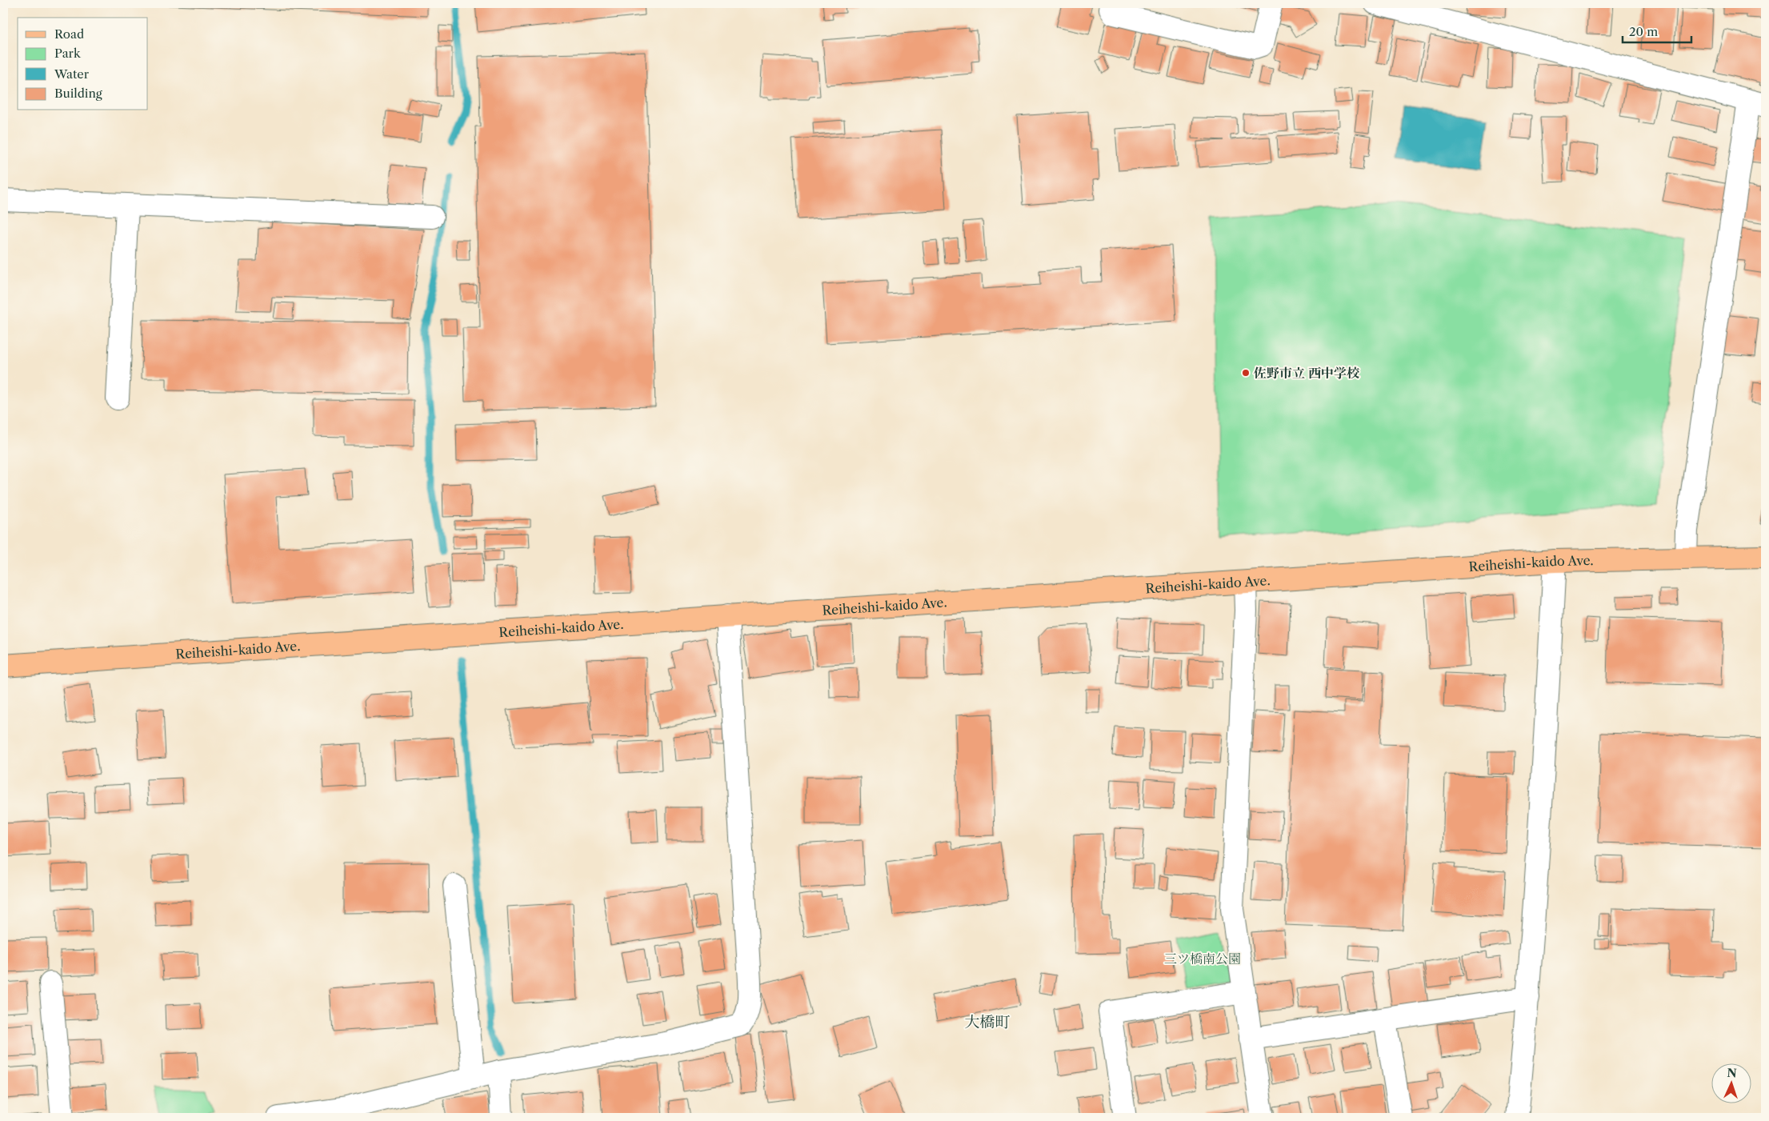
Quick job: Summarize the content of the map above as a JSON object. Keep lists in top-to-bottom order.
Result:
{
  "streets": {
    "main road": ["Reiheishi-kaido Ave."]
  },
  "districts": ["大橋町"],
  "parks": ["三ツ橋南公園"],
  "places": ["佐野市立 西中学校"],
  "legend": [
    "Road",
    "Park",
    "Water",
    "Building"
  ],
  "scale_bar": "20 m",
  "north": "top"
}
